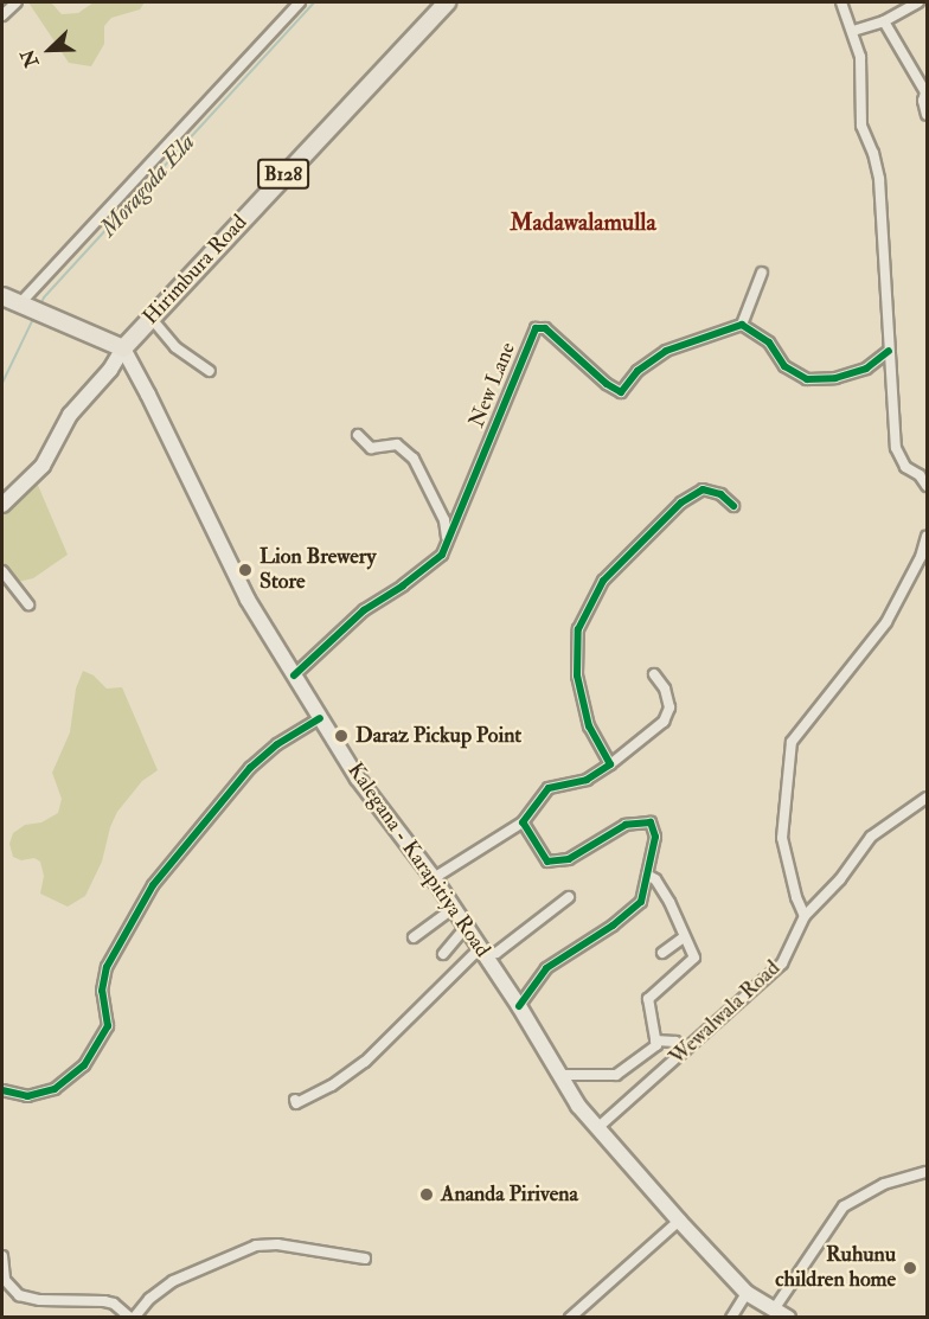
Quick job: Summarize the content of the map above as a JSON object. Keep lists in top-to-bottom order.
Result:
{
  "streets": {
    "main road": ["B128", "Hirimbura Road", "Kalegana - Karapitiya Road"],
    "street": ["New Lane", "Wewalwala Road"]
  },
  "crossings": [
    ["Hirimbura Road", "Kalegana - Karapitiya Road"],
    ["New Lane", "Kalegana - Karapitiya Road"],
    ["Kalegana - Karapitiya Road", "Wewalwala Road"]
  ],
  "districts": ["Madawalamulla"],
  "water": ["Moragoda Ela"],
  "places": [
    "Lion Brewery Store",
    "Daraz Pickup Point",
    "Ananda Pirivena",
    "Ruhunu children home"
  ],
  "north": "bottom left"
}
